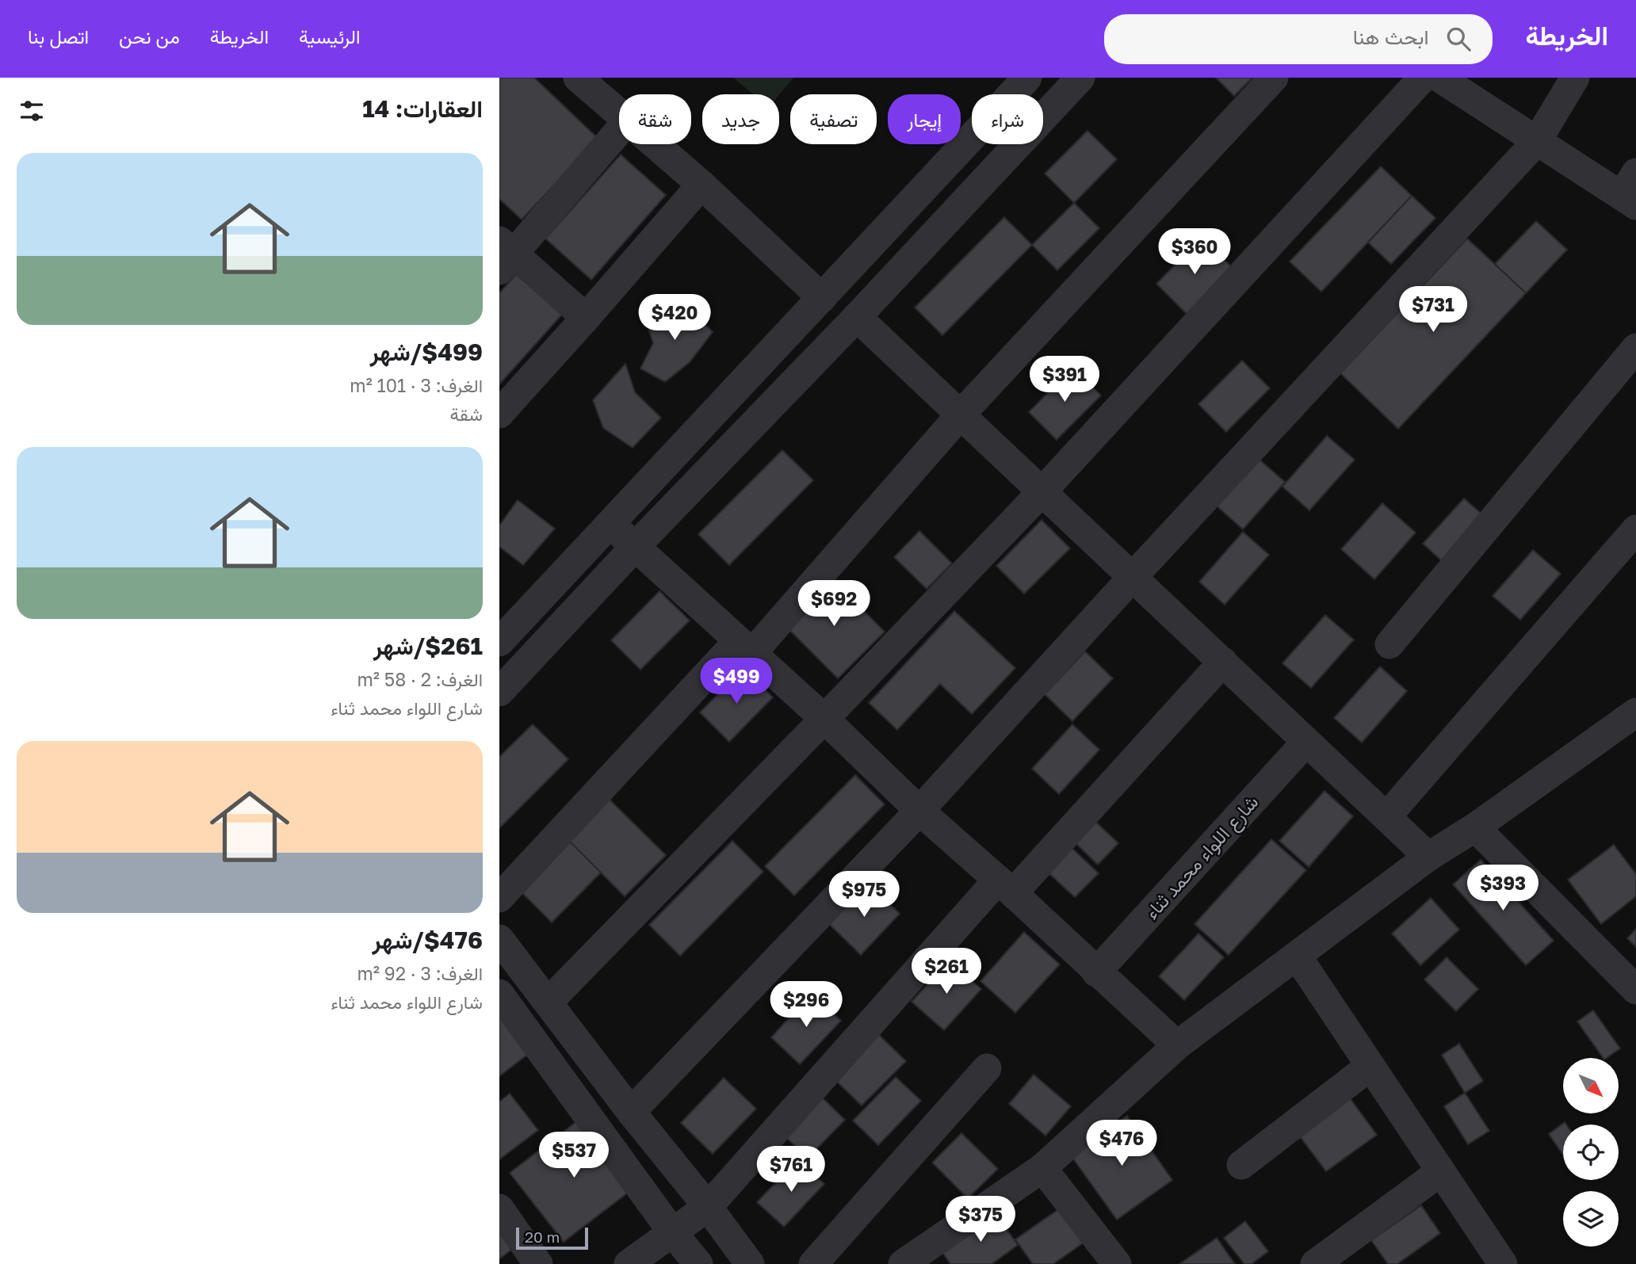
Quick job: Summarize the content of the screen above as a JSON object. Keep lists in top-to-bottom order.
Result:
{
  "streets": {
    "street": ["شارع اللواء محمد ثناء"]
  },
  "scale_bar": "20 m",
  "north": "bottom right",
  "page": {
    "header": "الخريطة",
    "search": "ابحث هنا",
    "nav": [
      "الرئيسية",
      "الخريطة",
      "من نحن",
      "اتصل بنا"
    ],
    "heading": "العقارات: 14",
    "chip": [
      "شراء",
      "إيجار",
      "تصفية",
      "جديد",
      "شقة"
    ],
    "list": [
      {
        "name": "$499/شهر",
        "note": "الغرف: 3 · 101 m² · شقة"
      },
      {
        "name": "$261/شهر",
        "note": "الغرف: 2 · 58 m² · شارع اللواء محمد ثناء"
      },
      {
        "name": "$476/شهر",
        "note": "الغرف: 3 · 92 m² · شارع اللواء محمد ثناء"
      }
    ],
    "price": [
      "$360",
      "$731",
      "$420",
      "$391",
      "$692",
      "$499",
      "$393",
      "$975",
      "$261",
      "$296",
      "$476",
      "$537",
      "$761",
      "$375"
    ],
    "scale": "20 m"
  }
}
